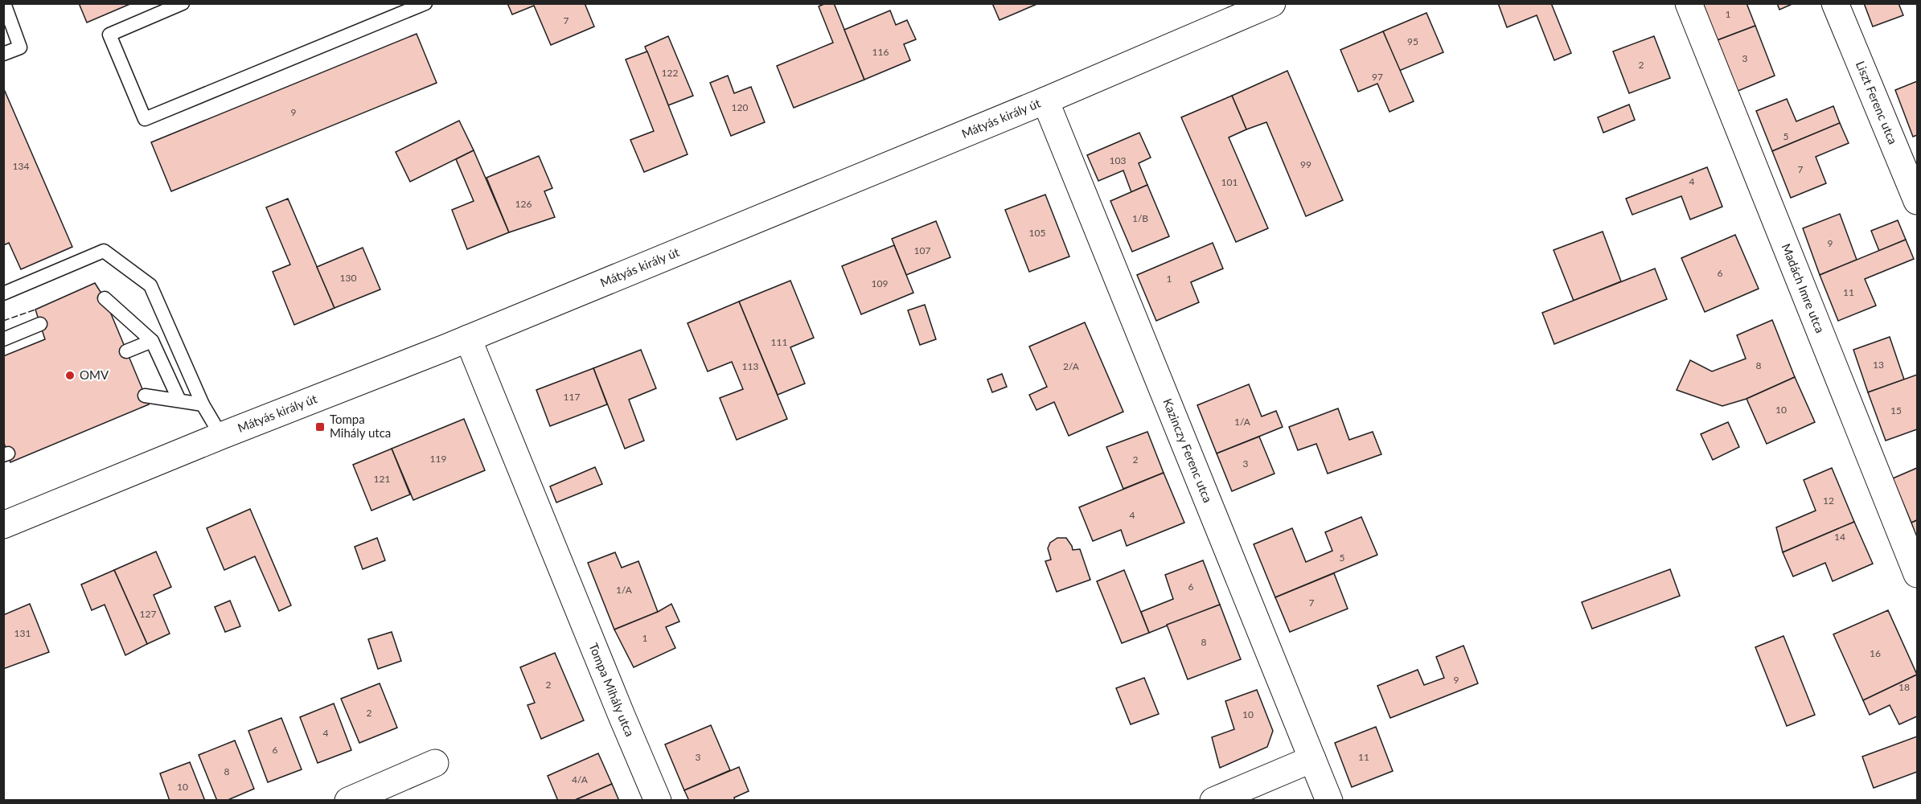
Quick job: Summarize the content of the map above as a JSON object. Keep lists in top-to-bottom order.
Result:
{
  "streets": {
    "street": [
      "Liszt Ferenc utca",
      "Mátyás király út",
      "Madách Imre utca",
      "Kazinczy Ferenc utca",
      "Tompa Mihály utca"
    ]
  },
  "crossings": [
    ["Mátyás király út", "Kazinczy Ferenc utca"],
    ["Mátyás király út", "Tompa Mihály utca"]
  ],
  "places": {
    "other": ["OMV"],
    "transit": ["Tompa Mihály utca"]
  },
  "house_numbers": [
    "1",
    "7",
    "95",
    "116",
    "3",
    "2",
    "122",
    "97",
    "120",
    "9",
    "5",
    "103",
    "99",
    "134",
    "7",
    "4",
    "101",
    "126",
    "1/B",
    "105",
    "9",
    "107",
    "6",
    "130",
    "1",
    "109",
    "11",
    "111",
    "13",
    "8",
    "113",
    "2/A",
    "117",
    "10",
    "15",
    "1/A",
    "119",
    "2",
    "3",
    "121",
    "12",
    "4",
    "14",
    "5",
    "6",
    "1/A",
    "7",
    "127",
    "131",
    "1",
    "8",
    "16",
    "9",
    "2",
    "18",
    "2",
    "10",
    "4",
    "6",
    "3",
    "11",
    "8",
    "4/A",
    "10"
  ]
}
